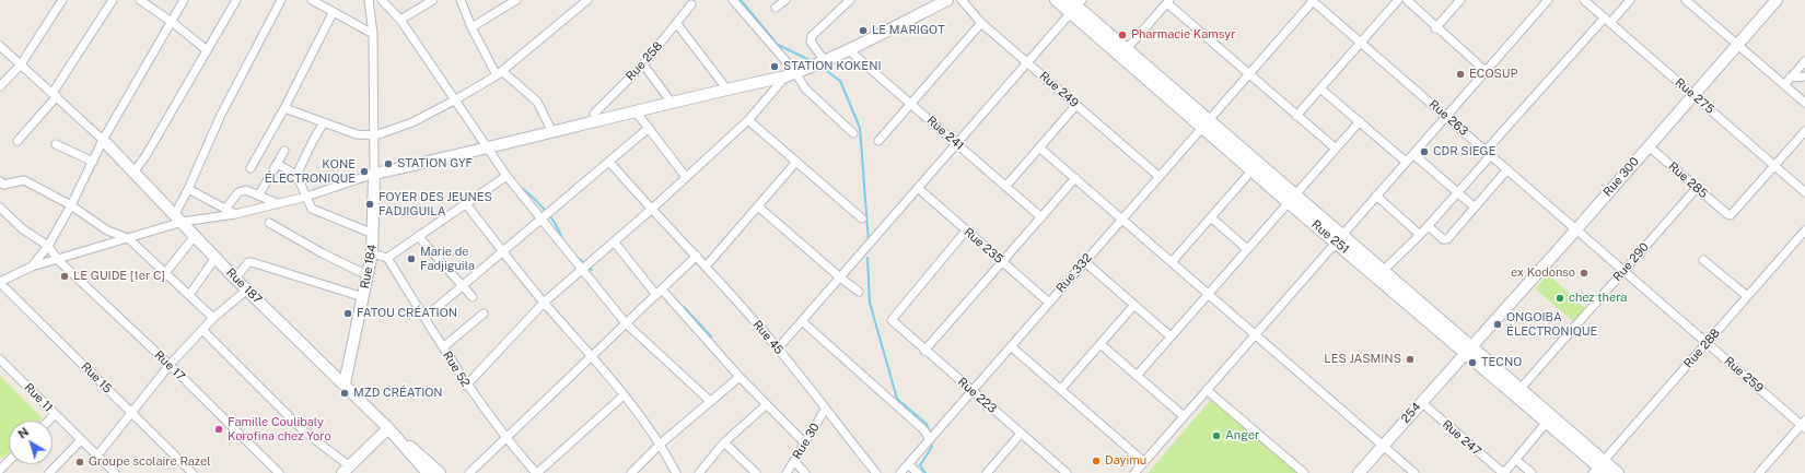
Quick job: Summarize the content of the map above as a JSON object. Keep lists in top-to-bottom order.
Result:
{
  "streets": {
    "street": [
      "Rue 258",
      "Rue 249",
      "Rue 275",
      "Rue 263",
      "Rue 241",
      "Rue 300",
      "Rue 285",
      "Rue 251",
      "Rue 235",
      "Rue 290",
      "Rue 184",
      "Rue 332",
      "Rue 187",
      "Rue 45",
      "Rue 288",
      "Rue 17",
      "Rue 52",
      "Rue 259",
      "Rue 15",
      "Rue 223",
      "Rue 11",
      "254",
      "Rue 247",
      "Rue 30"
    ]
  },
  "crossings": [
    ["Rue 249", "Rue 332"],
    ["Rue 275", "Rue 300"],
    ["Rue 275", "Rue 285"],
    ["Rue 263", "Rue 300"],
    ["Rue 263", "Rue 290"],
    ["Rue 263", "Rue 332"],
    ["Rue 263", "Rue 259"],
    ["Rue 300", "Rue 285"],
    ["Rue 300", "Rue 251"],
    ["Rue 300", "254"],
    ["Rue 285", "Rue 290"],
    ["Rue 251", "Rue 290"],
    ["Rue 251", "Rue 332"],
    ["Rue 251", "Rue 288"],
    ["Rue 251", "254"],
    ["Rue 235", "Rue 332"],
    ["Rue 235", "Rue 223"],
    ["Rue 290", "Rue 259"],
    ["Rue 184", "Rue 187"],
    ["Rue 332", "Rue 223"],
    ["Rue 45", "Rue 30"],
    ["Rue 288", "Rue 259"],
    ["254", "Rue 247"]
  ],
  "places": [
    "LE MARIGOT",
    "Pharmacie Kamsyr",
    "STATION KOKENI",
    "ECOSUP",
    "CDR SIEGE",
    "STATION GYF",
    "KONE ÉLECTRONIQUE",
    "FOYER DES JEUNES FADJIGUILA",
    "Marie de Fadjiguila",
    "ex Kodonso",
    "LE GUIDE [1er C]",
    "chez thera",
    "FATOU CRÉATION",
    "ONGOIBA ÉLECTRONIQUE",
    "LES JASMINS",
    "TECNO",
    "MZD CRÉATION",
    "Famille Coulibaly Korofina chez Yoro",
    "Anger",
    "Dayimu",
    "Groupe scolaire Razel"
  ],
  "north": "top left"
}
